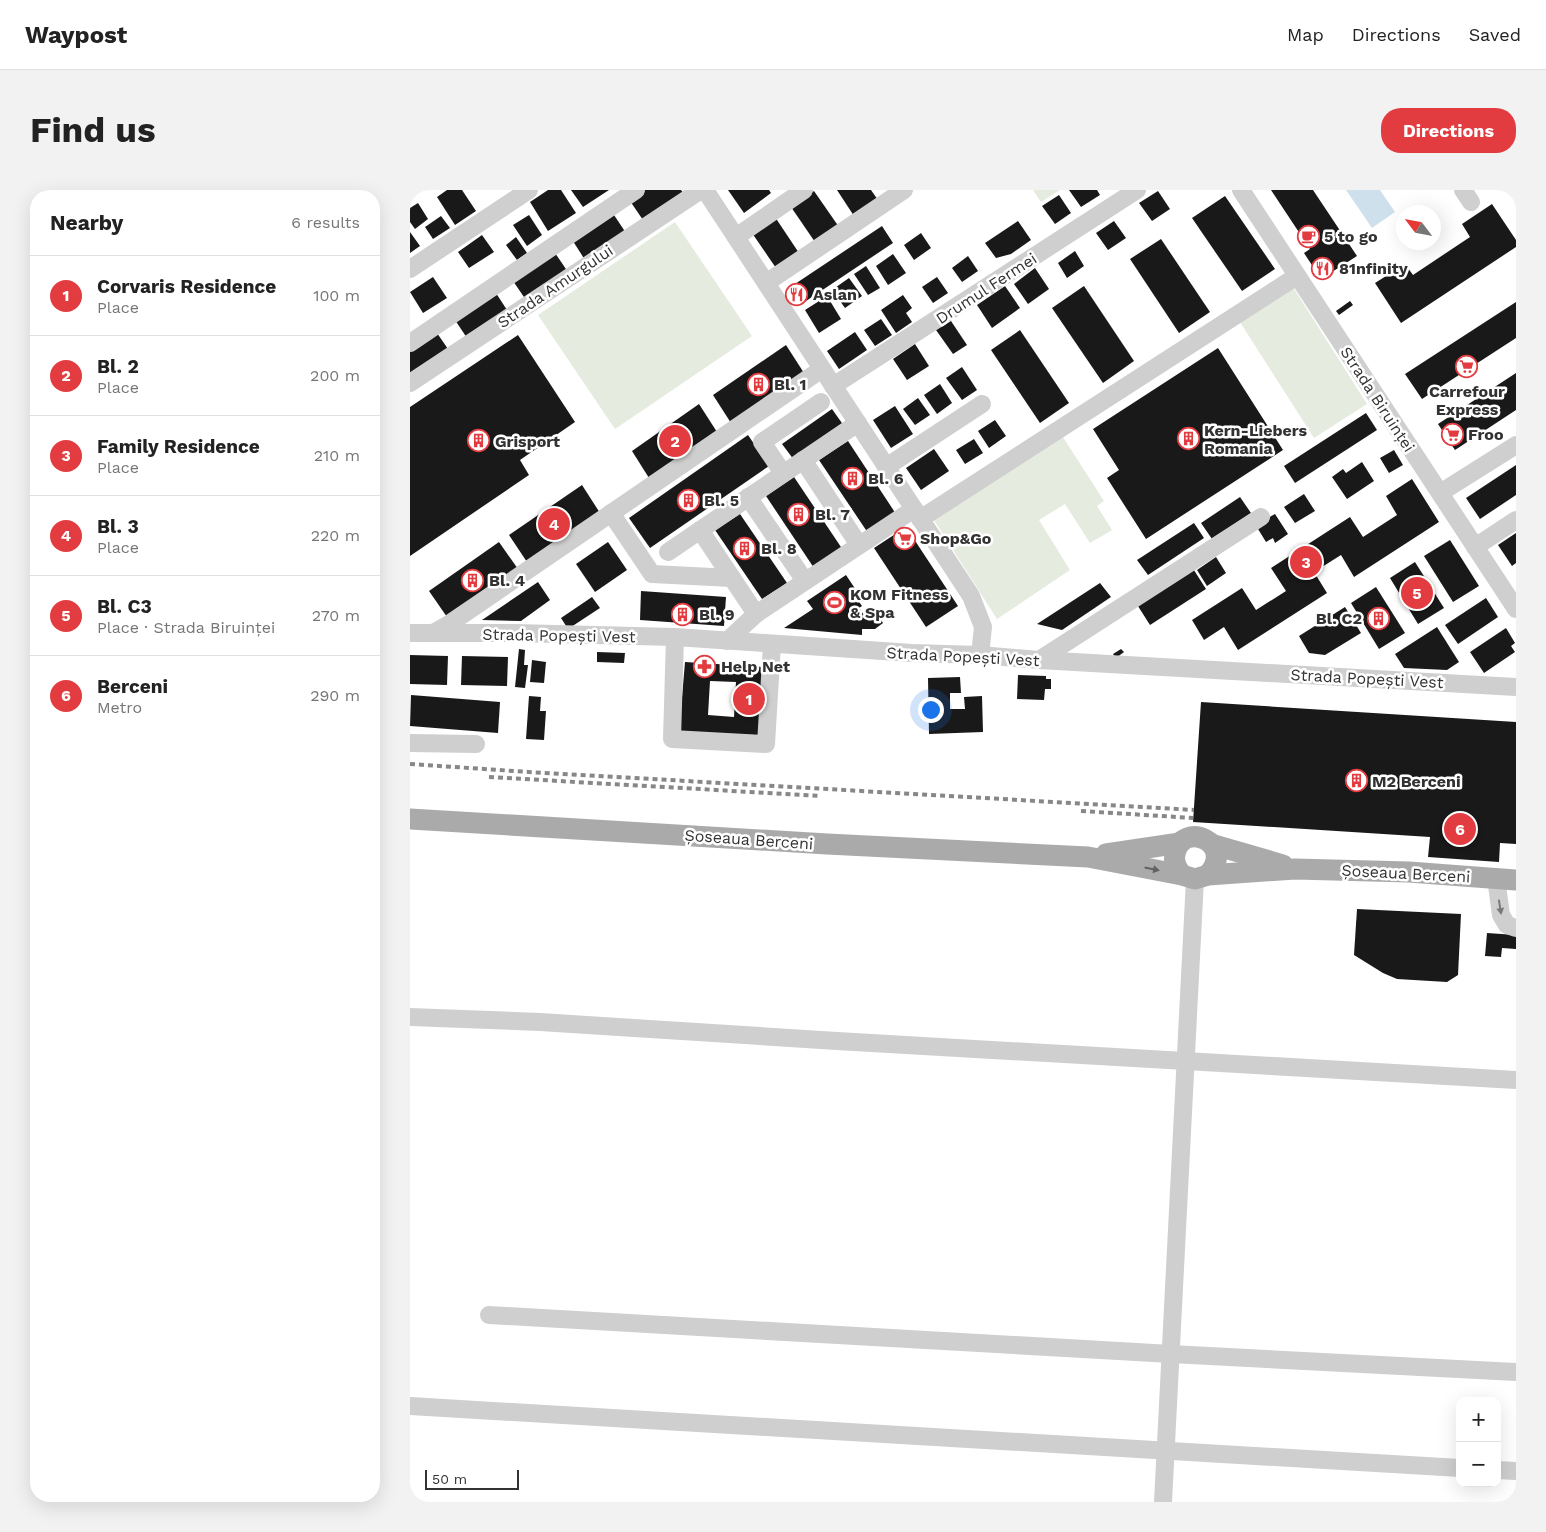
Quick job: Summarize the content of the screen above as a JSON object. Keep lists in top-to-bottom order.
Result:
{
  "streets": {
    "main road": ["Șoseaua Berceni"],
    "street": [
      "Strada Amurgului",
      "Drumul Fermei",
      "Strada Biruinței",
      "Strada Popești Vest"
    ]
  },
  "places": {
    "cafe": ["5 to go"],
    "restaurant": ["81nfinity", "Aslan"],
    "supermarket": ["Carrefour Express", "Froo", "Shop&Go"],
    "building": [
      "Bl. 1",
      "Kern-Liebers Romania",
      "Grisport",
      "Bl. 6",
      "Bl. 5",
      "Bl. 7",
      "Bl. 8",
      "Bl. 4",
      "Bl. 9",
      "Bl. C2",
      "M2 Berceni"
    ],
    "sports": ["KOM Fitness & Spa"],
    "pharmacy": ["Help Net"]
  },
  "scale_bar": "50 m",
  "north": "top left",
  "page": {
    "header": "Waypost",
    "nav": ["Map", "Directions", "Saved"],
    "buttons": "Directions",
    "title": "Find us",
    "heading": ["Nearby", "6 results"],
    "list": [
      {
        "mark": "1",
        "name": "Corvaris Residence",
        "note": "Place",
        "value": "100 m"
      },
      {
        "mark": "2",
        "name": "Bl. 2",
        "note": "Place",
        "value": "200 m"
      },
      {
        "mark": "3",
        "name": "Family Residence",
        "note": "Place",
        "value": "210 m"
      },
      {
        "mark": "4",
        "name": "Bl. 3",
        "note": "Place",
        "value": "220 m"
      },
      {
        "mark": "5",
        "name": "Bl. C3",
        "note": "Place · Strada Biruinței",
        "value": "270 m"
      },
      {
        "mark": "6",
        "name": "Berceni",
        "note": "Metro",
        "value": "290 m"
      }
    ],
    "pins": [
      "2",
      "4",
      "3",
      "5",
      "1",
      "6"
    ],
    "map_buttons": ["+", "−"],
    "scale": "50 m"
  }
}
